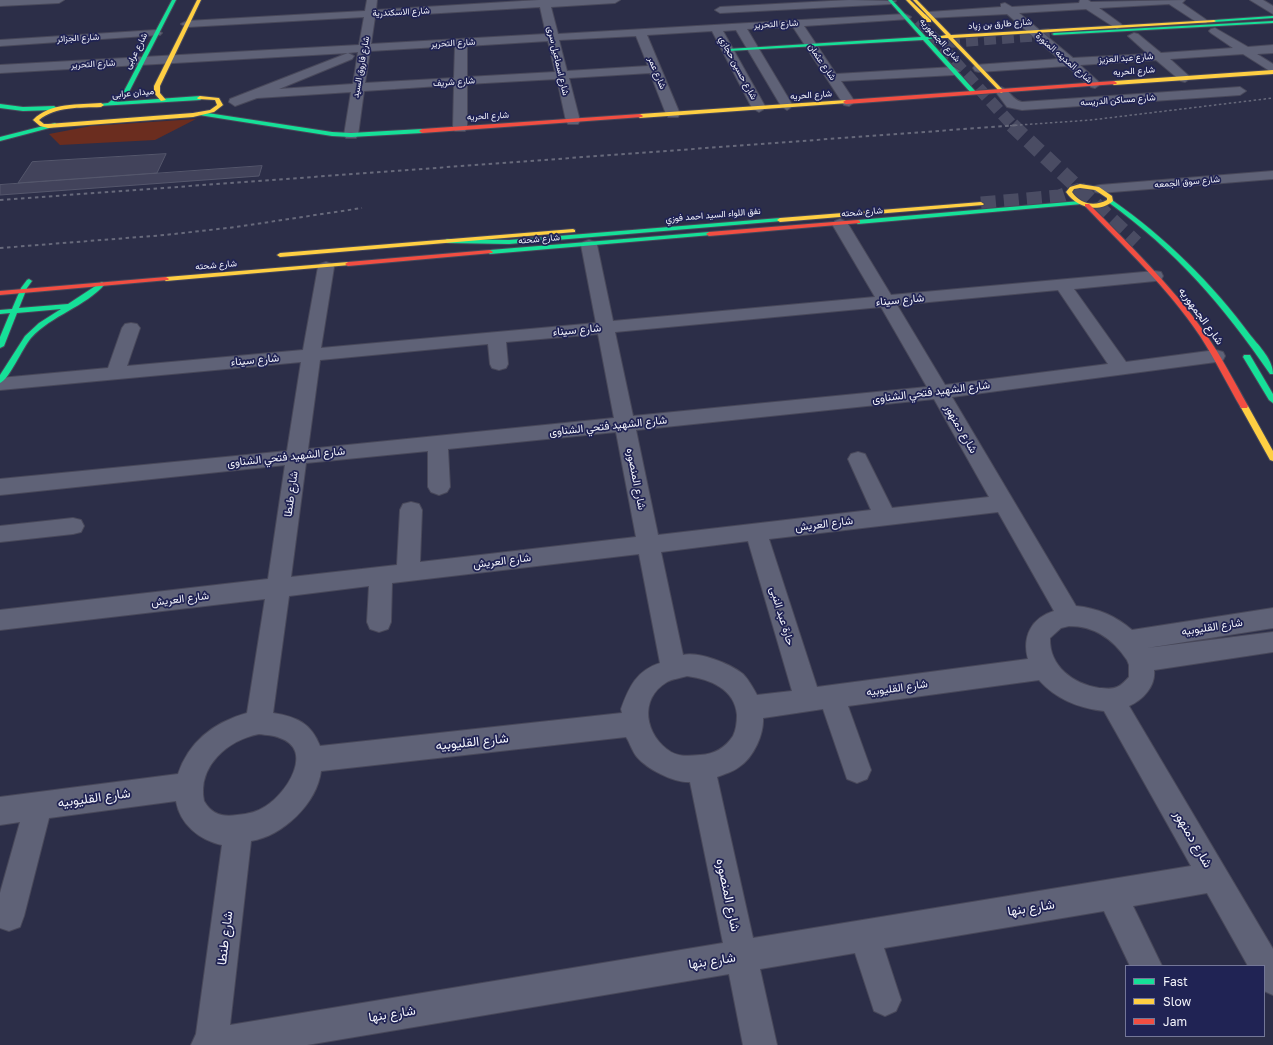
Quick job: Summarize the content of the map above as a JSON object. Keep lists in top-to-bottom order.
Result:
{
  "streets": {
    "main road": [
      "شارع طارق بن زياد",
      "شارع الجمهوريه",
      "شارع عرابى",
      "شارع الحريه",
      "ميدان عرابى",
      "شارع شحته",
      "نفق اللواء السيد احمد فوزي"
    ],
    "street": [
      "شارع الاسكندرية",
      "شارع التحرير",
      "شارع الجزائر",
      "شارع المدينه المنورة",
      "شارع عبد العزيز",
      "شارع اسماعيل سرى",
      "شارع عثمان",
      "شارع فاروق السيد",
      "شارع حسين حجازي",
      "شارع عمر",
      "شارع شريف",
      "شارع مساكن الدريسه",
      "شارع سوق الجمعه",
      "شارع سيناء",
      "شارع الشهيد فتحي الشناوى",
      "شارع دمنهور",
      "شارع المنصوره",
      "شارع طنطا",
      "شارع العريش",
      "حارة عبد النبى",
      "شارع القليوبيه",
      "شارع بنها"
    ]
  },
  "crossings": [
    ["شارع الاسكندرية", "شارع اسماعيل سرى"],
    ["شارع الاسكندرية", "شارع فاروق السيد"],
    ["شارع التحرير", "شارع الجمهوريه"],
    ["شارع التحرير", "شارع عرابى"],
    ["شارع التحرير", "شارع اسماعيل سرى"],
    ["شارع التحرير", "شارع عثمان"],
    ["شارع التحرير", "شارع فاروق السيد"],
    ["شارع التحرير", "شارع حسين حجازي"],
    ["شارع التحرير", "شارع عمر"],
    ["شارع طارق بن زياد", "شارع الجمهوريه"],
    ["شارع طارق بن زياد", "شارع المدينه المنورة"],
    ["شارع طارق بن زياد", "شارع عثمان"],
    ["شارع طارق بن زياد", "شارع حسين حجازي"],
    ["شارع الجزائر", "شارع عرابى"],
    ["شارع الجمهوريه", "شارع عبد العزيز"],
    ["شارع الجمهوريه", "شارع الحريه"],
    ["شارع الجمهوريه", "شارع مساكن الدريسه"],
    ["شارع الجمهوريه", "شارع سوق الجمعه"],
    ["شارع الجمهوريه", "شارع شحته"],
    ["شارع الجمهوريه", "شارع سيناء"],
    ["شارع الجمهوريه", "شارع الشهيد فتحي الشناوى"],
    ["شارع عرابى", "ميدان عرابى"],
    ["شارع المدينه المنورة", "شارع عبد العزيز"],
    ["شارع المدينه المنورة", "شارع الحريه"],
    ["شارع اسماعيل سرى", "شارع الحريه"],
    ["شارع اسماعيل سرى", "شارع شريف"],
    ["شارع عثمان", "شارع الحريه"],
    ["شارع فاروق السيد", "شارع الحريه"],
    ["شارع فاروق السيد", "شارع شريف"],
    ["شارع حسين حجازي", "شارع الحريه"],
    ["شارع الحريه", "شارع عمر"],
    ["شارع الحريه", "ميدان عرابى"],
    ["شارع الحريه", "شارع مساكن الدريسه"],
    ["شارع عمر", "شارع شريف"],
    ["شارع سوق الجمعه", "شارع شحته"],
    ["شارع شحته", "نفق اللواء السيد احمد فوزي"],
    ["شارع شحته", "شارع دمنهور"],
    ["شارع شحته", "شارع المنصوره"],
    ["شارع شحته", "شارع طنطا"],
    ["شارع سيناء", "شارع دمنهور"],
    ["شارع سيناء", "شارع المنصوره"],
    ["شارع سيناء", "شارع طنطا"],
    ["شارع الشهيد فتحي الشناوى", "شارع دمنهور"],
    ["شارع الشهيد فتحي الشناوى", "شارع المنصوره"],
    ["شارع الشهيد فتحي الشناوى", "شارع طنطا"],
    ["شارع دمنهور", "شارع العريش"],
    ["شارع دمنهور", "شارع القليوبيه"],
    ["شارع دمنهور", "شارع بنها"],
    ["شارع المنصوره", "شارع العريش"],
    ["شارع المنصوره", "شارع القليوبيه"],
    ["شارع المنصوره", "شارع بنها"],
    ["شارع طنطا", "شارع العريش"],
    ["شارع طنطا", "شارع القليوبيه"],
    ["شارع طنطا", "شارع بنها"],
    ["شارع العريش", "حارة عبد النبى"],
    ["حارة عبد النبى", "شارع القليوبيه"]
  ],
  "legend": ["Fast", "Slow", "Jam"]
}
